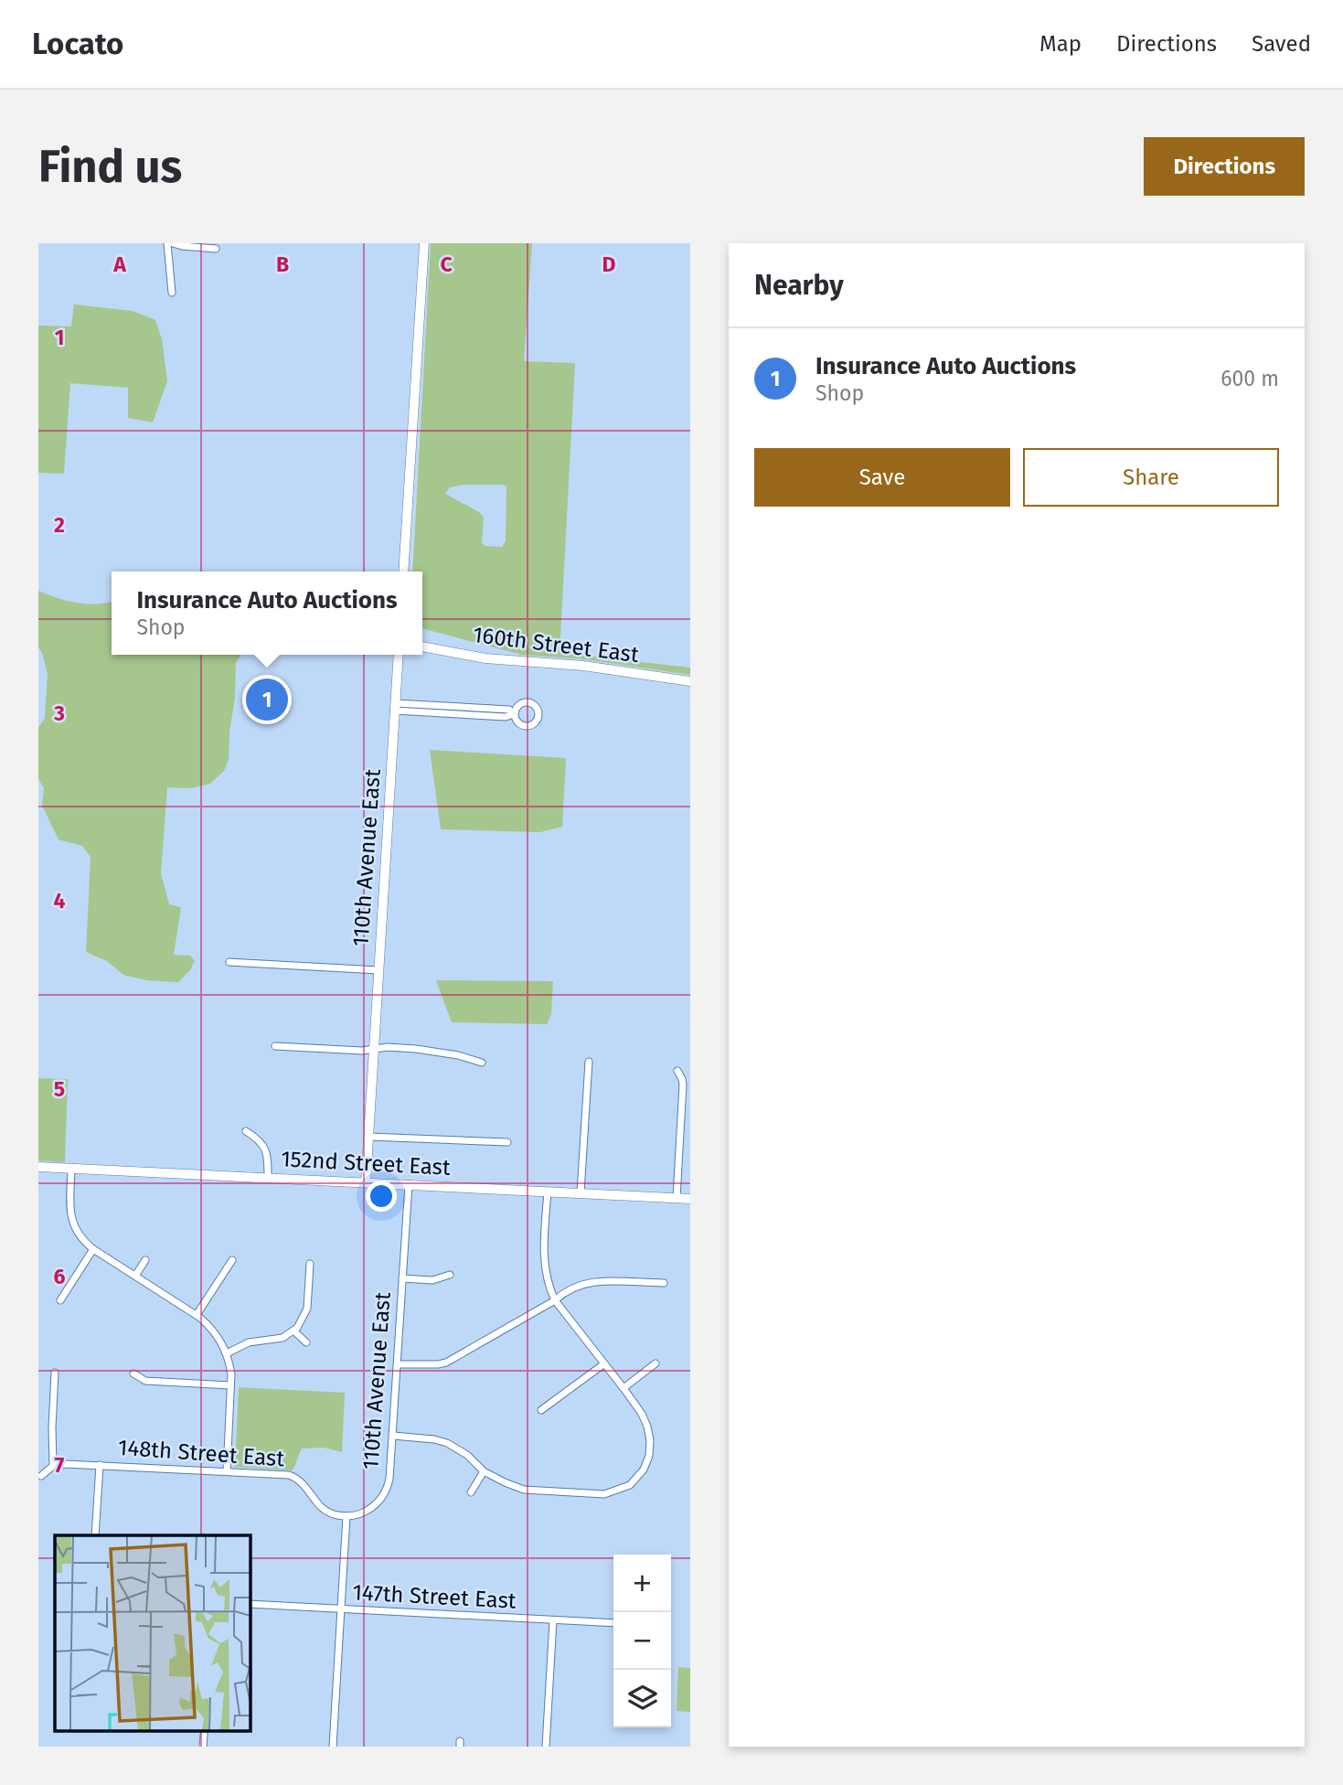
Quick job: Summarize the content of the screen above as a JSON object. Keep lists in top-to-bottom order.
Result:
{
  "streets": {
    "street": [
      "160th Street East",
      "110th Avenue East",
      "152nd Street East",
      "148th Street East",
      "147th Street East"
    ]
  },
  "crossings": [
    ["110th Avenue East", "152nd Street East"],
    ["110th Avenue East", "148th Street East"]
  ],
  "page": {
    "header": "Locato",
    "nav": ["Map", "Directions", "Saved"],
    "buttons": [
      "Directions",
      ["Save", "Share"]
    ],
    "title": "Find us",
    "heading": "Nearby",
    "list": [
      {
        "mark": "1",
        "name": "Insurance Auto Auctions",
        "note": "Shop",
        "value": "600 m"
      }
    ],
    "popup": ["Insurance Auto Auctions", "Shop"],
    "pins": "1",
    "map_buttons": ["+", "−"]
  },
  "grid": {
    "columns": [
      "A",
      "B",
      "C",
      "D"
    ],
    "rows": [
      "1",
      "2",
      "3",
      "4",
      "5",
      "6",
      "7"
    ]
  }
}
